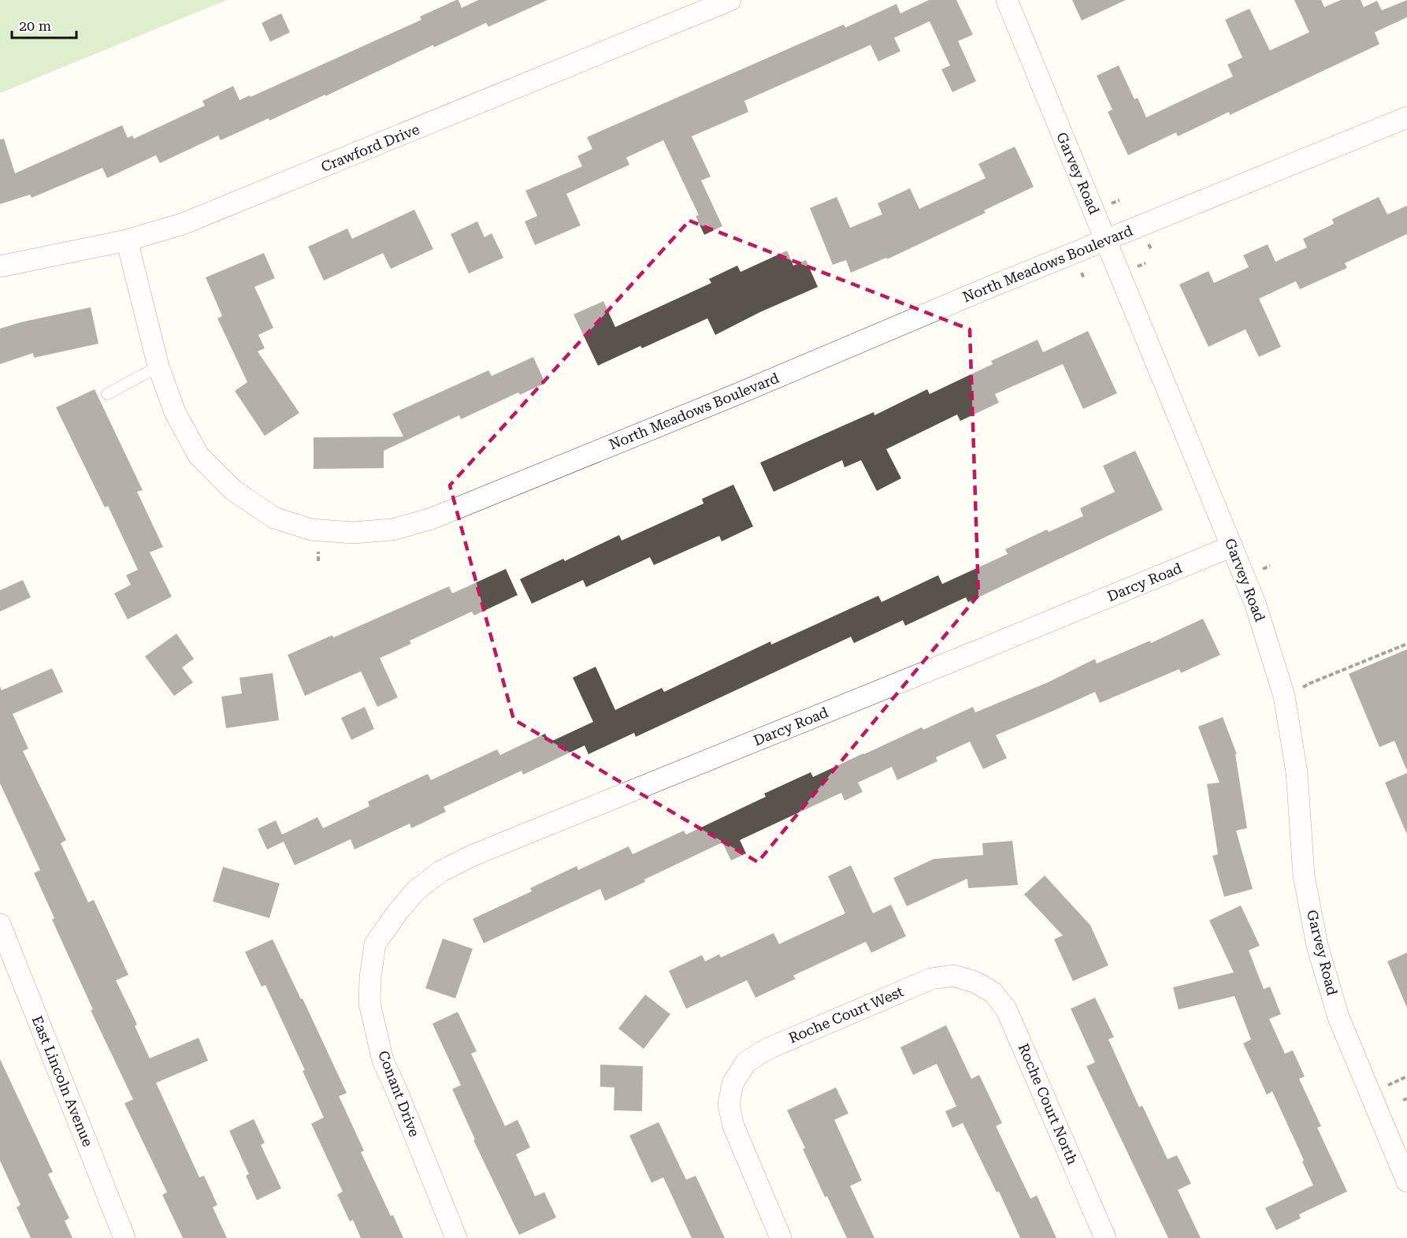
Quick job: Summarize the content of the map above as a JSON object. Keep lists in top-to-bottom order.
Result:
{
  "streets": {
    "street": [
      "Crawford Drive",
      "Garvey Road",
      "North Meadows Boulevard",
      "Darcy Road",
      "Roche Court West",
      "East Lincoln Avenue",
      "Conant Drive",
      "Roche Court North"
    ]
  },
  "crossings": [
    ["Crawford Drive", "North Meadows Boulevard"],
    ["Garvey Road", "North Meadows Boulevard"],
    ["Garvey Road", "Darcy Road"],
    ["Darcy Road", "Conant Drive"],
    ["Roche Court West", "Roche Court North"]
  ],
  "scale_bar": "20 m"
}
